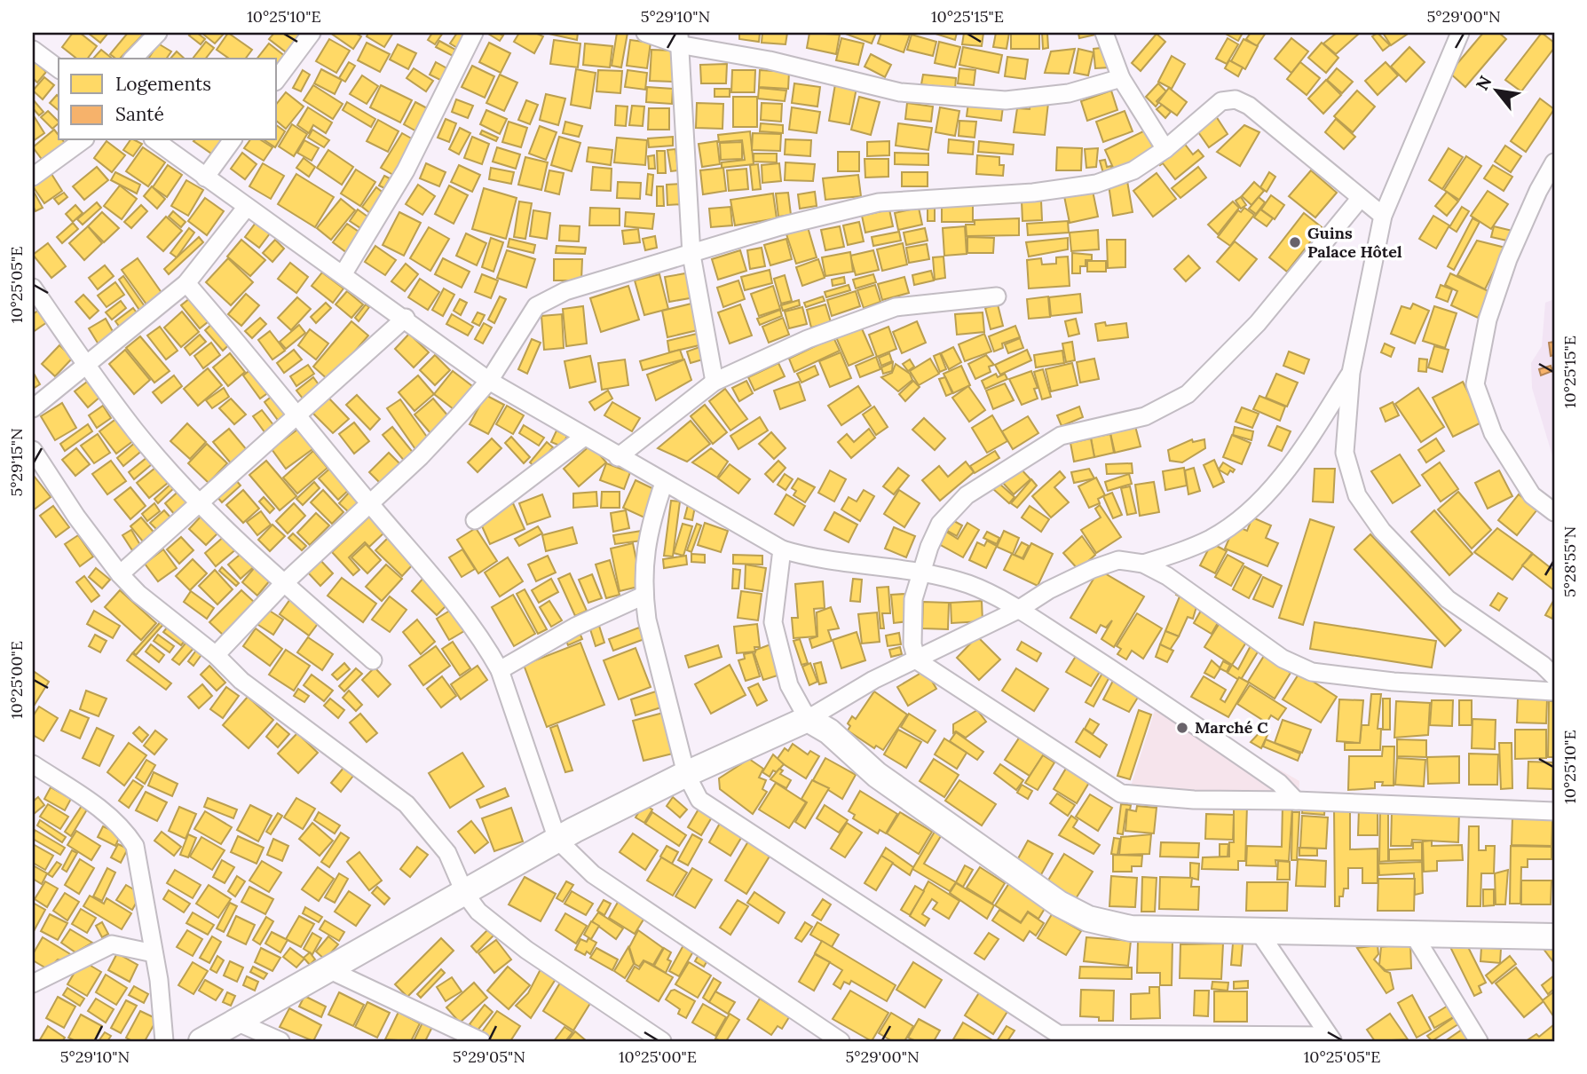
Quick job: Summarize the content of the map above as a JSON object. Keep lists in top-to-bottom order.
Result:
{
  "places": ["Guins Palace Hôtel", "Marché C"],
  "legend": ["Logements", "Santé"],
  "north": "top left",
  "coordinates": [
    "10°25'10\"E",
    "5°29'10\"N",
    "10°25'15\"E",
    "5°29'00\"N",
    "10°25'05\"E",
    "5°29'15\"N",
    "5°28'55\"N",
    "10°25'00\"E",
    "5°29'05\"N"
  ]
}
